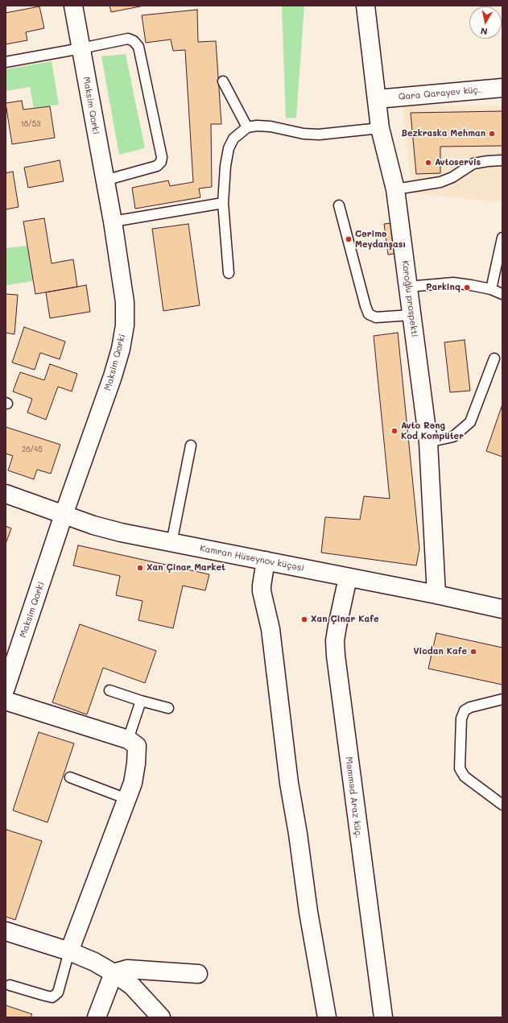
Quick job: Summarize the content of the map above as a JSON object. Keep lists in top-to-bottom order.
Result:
{
  "streets": {
    "street": [
      "Qara Qarayev küç.",
      "Maksim Qorki",
      "Koroğlu prospekti",
      "Kamran Hüseynov küçəsi",
      "Məmməd Araz küç."
    ]
  },
  "crossings": [
    ["Qara Qarayev küç.", "Koroğlu prospekti"],
    ["Maksim Qorki", "Kamran Hüseynov küçəsi"],
    ["Koroğlu prospekti", "Kamran Hüseynov küçəsi"],
    ["Kamran Hüseynov küçəsi", "Məmməd Araz küç."]
  ],
  "places": [
    "Bezkraska Mehman",
    "Avtoservis",
    "Cərimə Meydanşası",
    "Parkinq",
    "Avto Rəng Kod Kompüter",
    "Xan Çinar Market",
    "Xan Çinar Kafe",
    "Vicdan Kafe"
  ],
  "house_numbers": ["18/53", "28/45"],
  "north": "bottom"
}
